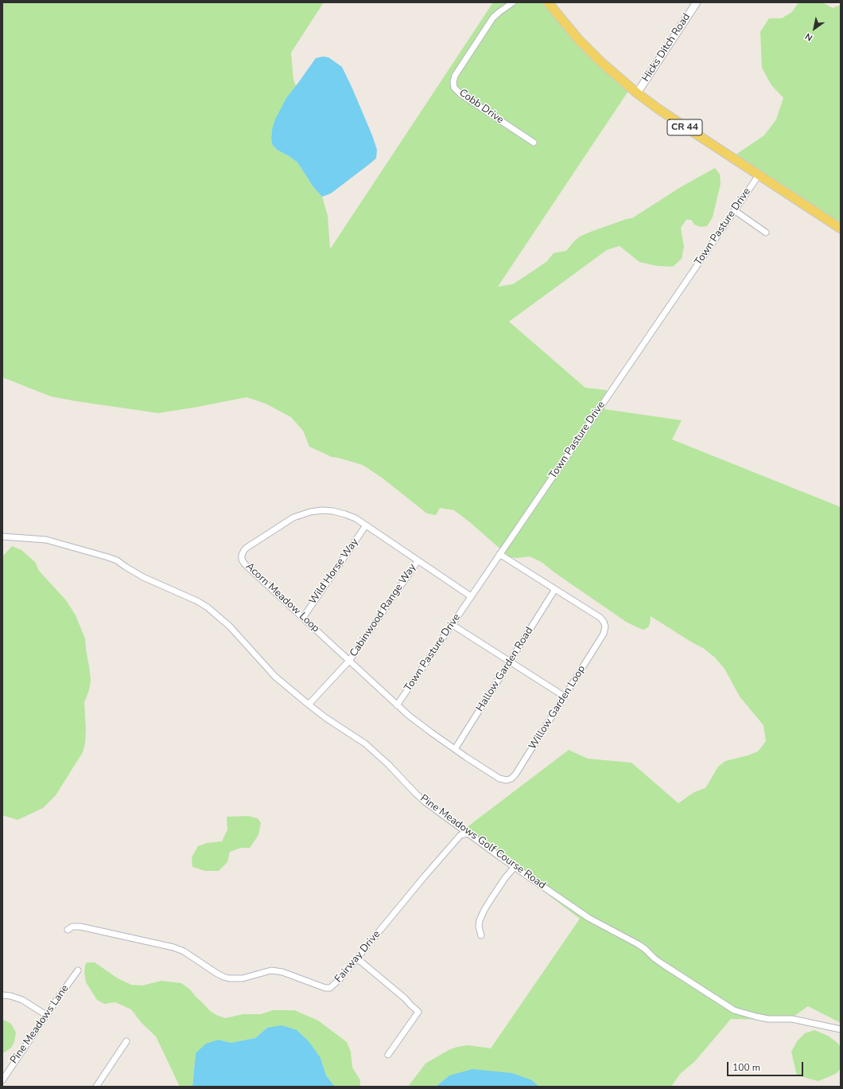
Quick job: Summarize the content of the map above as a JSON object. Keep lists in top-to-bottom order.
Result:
{
  "streets": {
    "main road": ["CR 44"],
    "street": [
      "Hicks Ditch Road",
      "Cobb Drive",
      "Town Pasture Drive",
      "Wild Horse Way",
      "Acorn Meadow Loop",
      "Cabinwood Range Way",
      "Hallow Garden Road",
      "Willow Garden Loop",
      "Pine Meadows Golf Course Road",
      "Fairway Drive",
      "Pine Meadows Lane"
    ]
  },
  "crossings": [
    ["Hicks Ditch Road", "CR 44"],
    ["CR 44", "Town Pasture Drive"],
    ["Town Pasture Drive", "Acorn Meadow Loop"],
    ["Town Pasture Drive", "Willow Garden Loop"],
    ["Wild Horse Way", "Acorn Meadow Loop"],
    ["Acorn Meadow Loop", "Cabinwood Range Way"],
    ["Acorn Meadow Loop", "Willow Garden Loop"],
    ["Cabinwood Range Way", "Pine Meadows Golf Course Road"],
    ["Hallow Garden Road", "Willow Garden Loop"],
    ["Pine Meadows Golf Course Road", "Fairway Drive"]
  ],
  "scale_bar": "100 m",
  "north": "bottom left"
}
